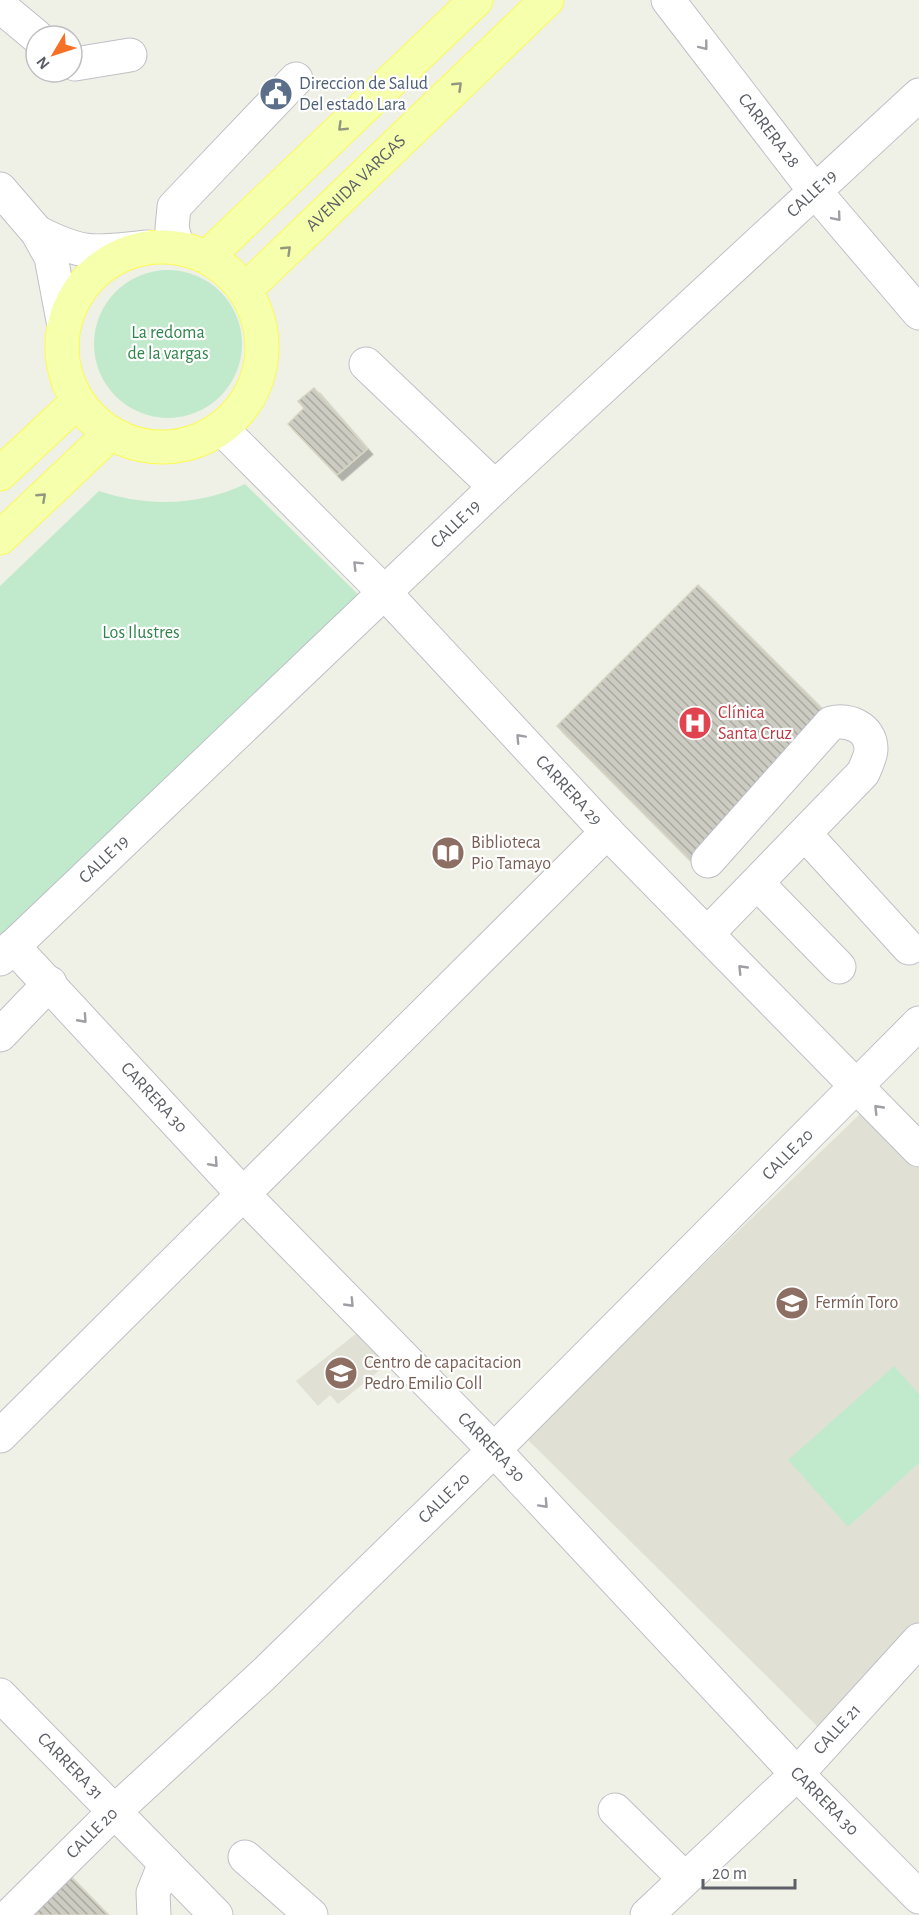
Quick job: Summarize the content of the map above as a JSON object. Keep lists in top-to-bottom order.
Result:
{
  "streets": {
    "main road": ["AVENIDA VARGAS"],
    "street": [
      "CARRERA 28",
      "CALLE 19",
      "CARRERA 29",
      "CARRERA 30",
      "CALLE 20",
      "CALLE 21",
      "CARRERA 31"
    ]
  },
  "crossings": [
    ["CARRERA 28", "CALLE 19"],
    ["AVENIDA VARGAS", "CARRERA 29"],
    ["CALLE 19", "CARRERA 29"],
    ["CALLE 19", "CARRERA 30"],
    ["CARRERA 29", "CALLE 20"],
    ["CARRERA 30", "CALLE 20"],
    ["CARRERA 30", "CALLE 21"],
    ["CALLE 20", "CARRERA 31"]
  ],
  "one_way": ["CARRERA 28", "CARRERA 30"],
  "parks": ["La redoma de la vargas", "Los Ilustres"],
  "places": {
    "public building": ["Direccion de Salud Del estado Lara"],
    "hospital": ["Clínica Santa Cruz"],
    "library": ["Biblioteca Pio Tamayo"],
    "school or university": ["Fermín Toro", "Centro de capacitacion Pedro Emilio Coll"]
  },
  "scale_bar": "20 m",
  "north": "bottom left"
}
